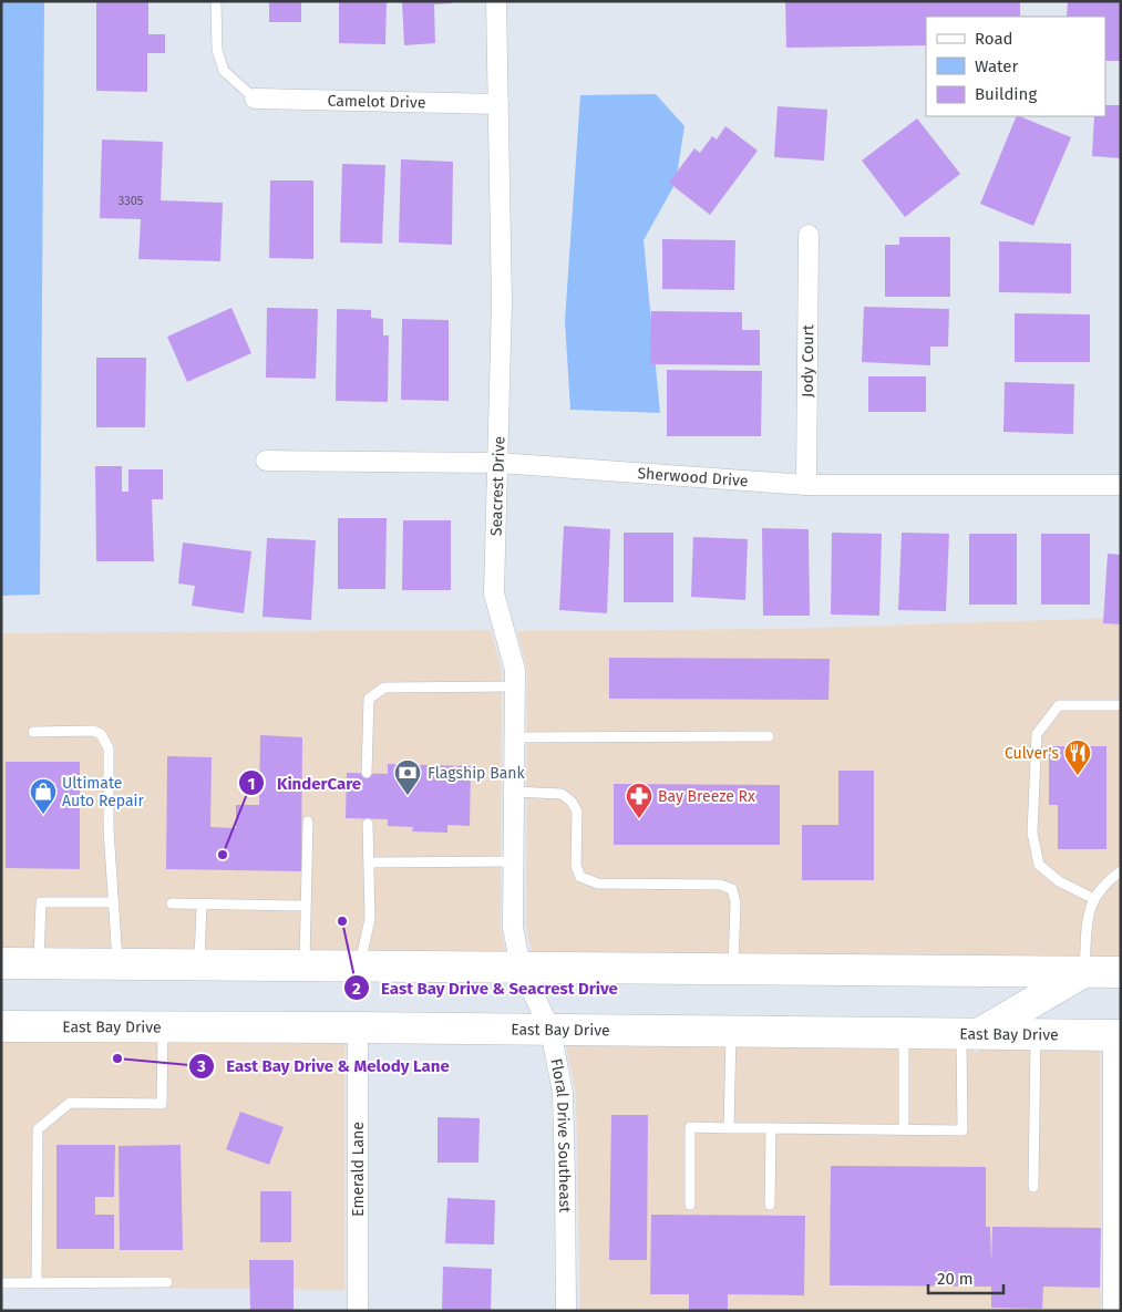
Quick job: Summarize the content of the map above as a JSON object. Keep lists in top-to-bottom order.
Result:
{
  "streets": {
    "main road": ["East Bay Drive"],
    "street": [
      "Camelot Drive",
      "Jody Court",
      "Sherwood Drive",
      "Seacrest Drive",
      "Floral Drive Southeast",
      "Emerald Lane"
    ]
  },
  "crossings": [
    ["Camelot Drive", "Seacrest Drive"],
    ["Jody Court", "Sherwood Drive"],
    ["Sherwood Drive", "Seacrest Drive"],
    ["Seacrest Drive", "Floral Drive Southeast"],
    ["East Bay Drive", "Floral Drive Southeast"],
    ["East Bay Drive", "Emerald Lane"]
  ],
  "places": {
    "restaurant": ["Culver's"],
    "bank": ["Flagship Bank"],
    "shop": ["Ultimate Auto Repair"],
    "pharmacy": ["Bay Breeze Rx"],
    "other": ["KinderCare", "East Bay Drive & Seacrest Drive", "East Bay Drive & Melody Lane"]
  },
  "house_numbers": ["3305"],
  "legend": ["Road", "Water", "Building"],
  "scale_bar": "20 m"
}
